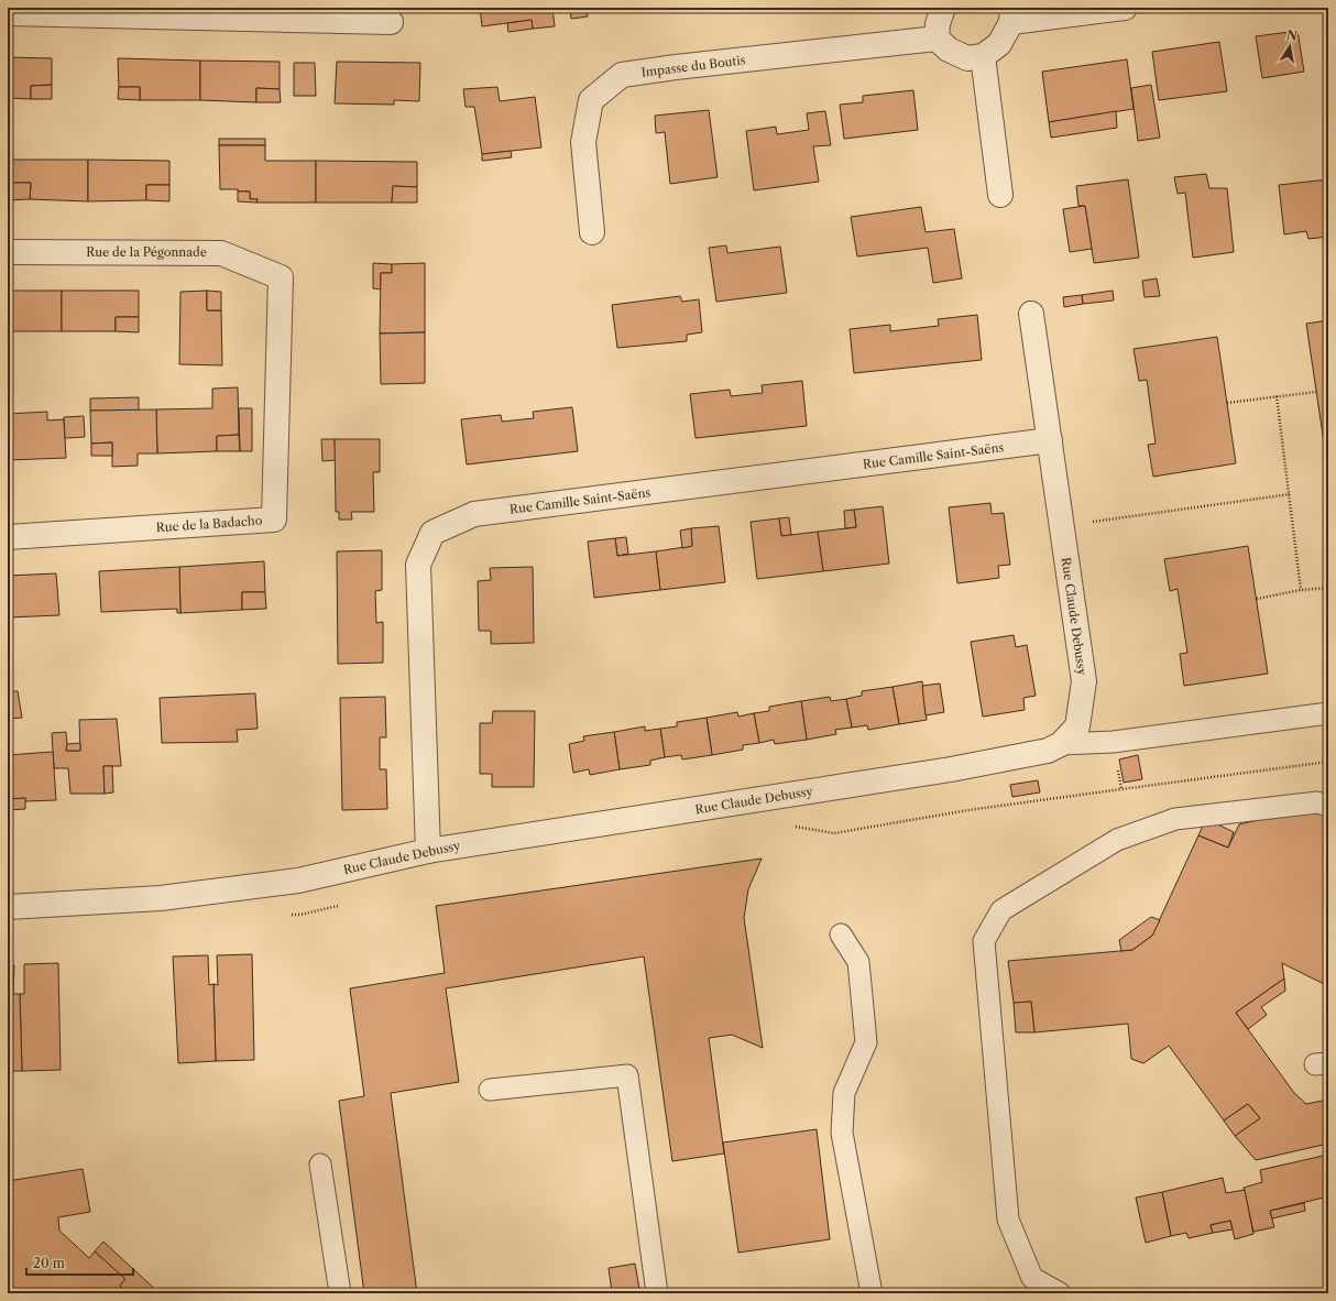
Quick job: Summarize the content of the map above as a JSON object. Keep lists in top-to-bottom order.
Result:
{
  "streets": {
    "street": [
      "Impasse du Boutis",
      "Rue de la Pégonnade",
      "Rue Camille Saint-Saëns",
      "Rue de la Badacho",
      "Rue Claude Debussy"
    ]
  },
  "crossings": [
    ["Rue de la Pégonnade", "Rue de la Badacho"],
    ["Rue Camille Saint-Saëns", "Rue Claude Debussy"]
  ],
  "scale_bar": "20 m",
  "north": "top"
}
